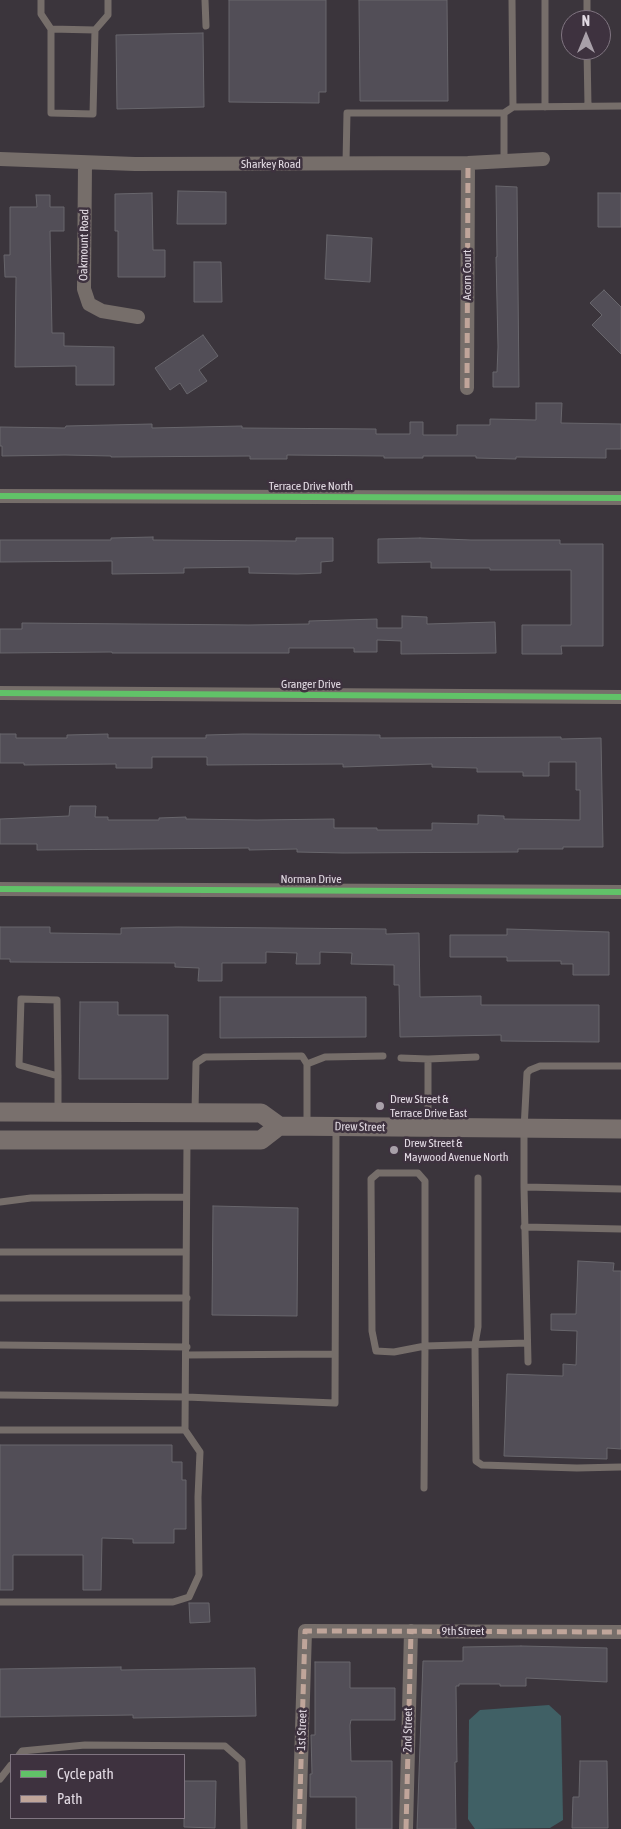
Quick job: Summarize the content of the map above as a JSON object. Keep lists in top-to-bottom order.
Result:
{
  "streets": {
    "main road": ["Drew Street"],
    "street": [
      "Sharkey Road",
      "Oakmount Road",
      "Acorn Court",
      "Terrace Drive North",
      "Granger Drive",
      "Norman Drive",
      "9th Street",
      "1st Street",
      "2nd Street"
    ]
  },
  "crossings": [
    ["Sharkey Road", "Oakmount Road"],
    ["Sharkey Road", "Acorn Court"],
    ["9th Street", "1st Street"],
    ["9th Street", "2nd Street"]
  ],
  "places": ["Drew Street & Terrace Drive East", "Drew Street & Maywood Avenue North"],
  "legend": ["Cycle path", "Path"],
  "north": "top"
}
